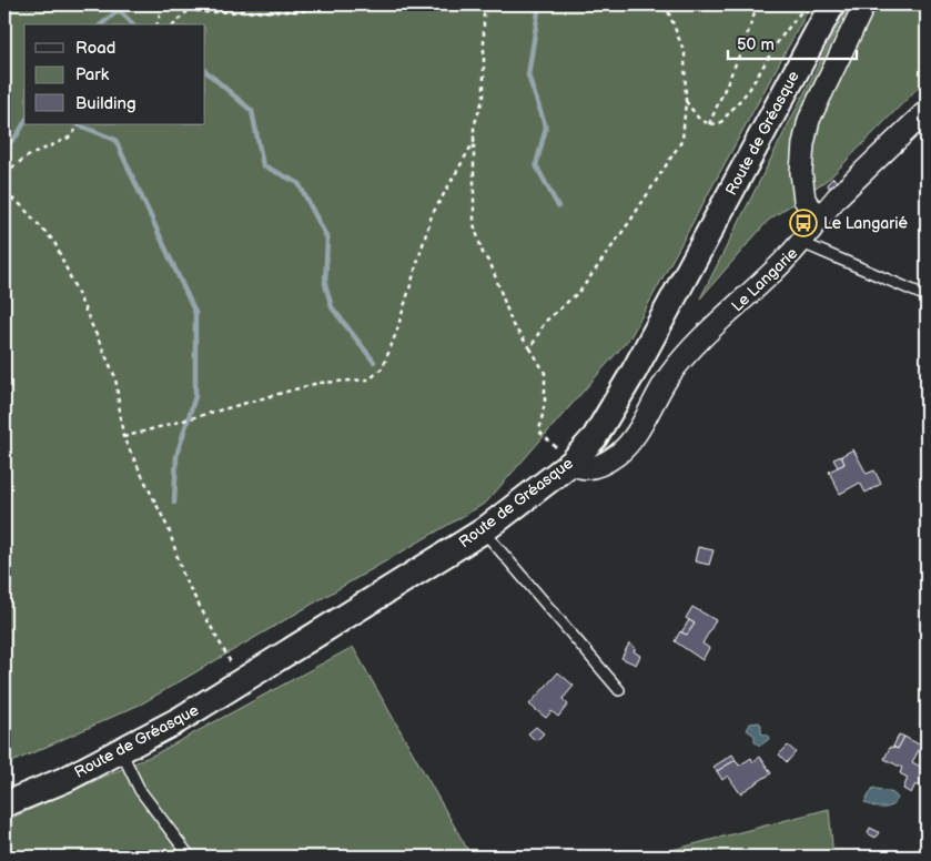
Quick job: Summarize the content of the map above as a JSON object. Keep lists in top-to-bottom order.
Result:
{
  "streets": {
    "street": ["Route de Gréasque", "Le Langarie"]
  },
  "crossings": [
    ["Route de Gréasque", "Le Langarie"]
  ],
  "places": {
    "bus stop": ["Le Langarié"]
  },
  "legend": ["Road", "Park", "Building"],
  "scale_bar": "50 m"
}
